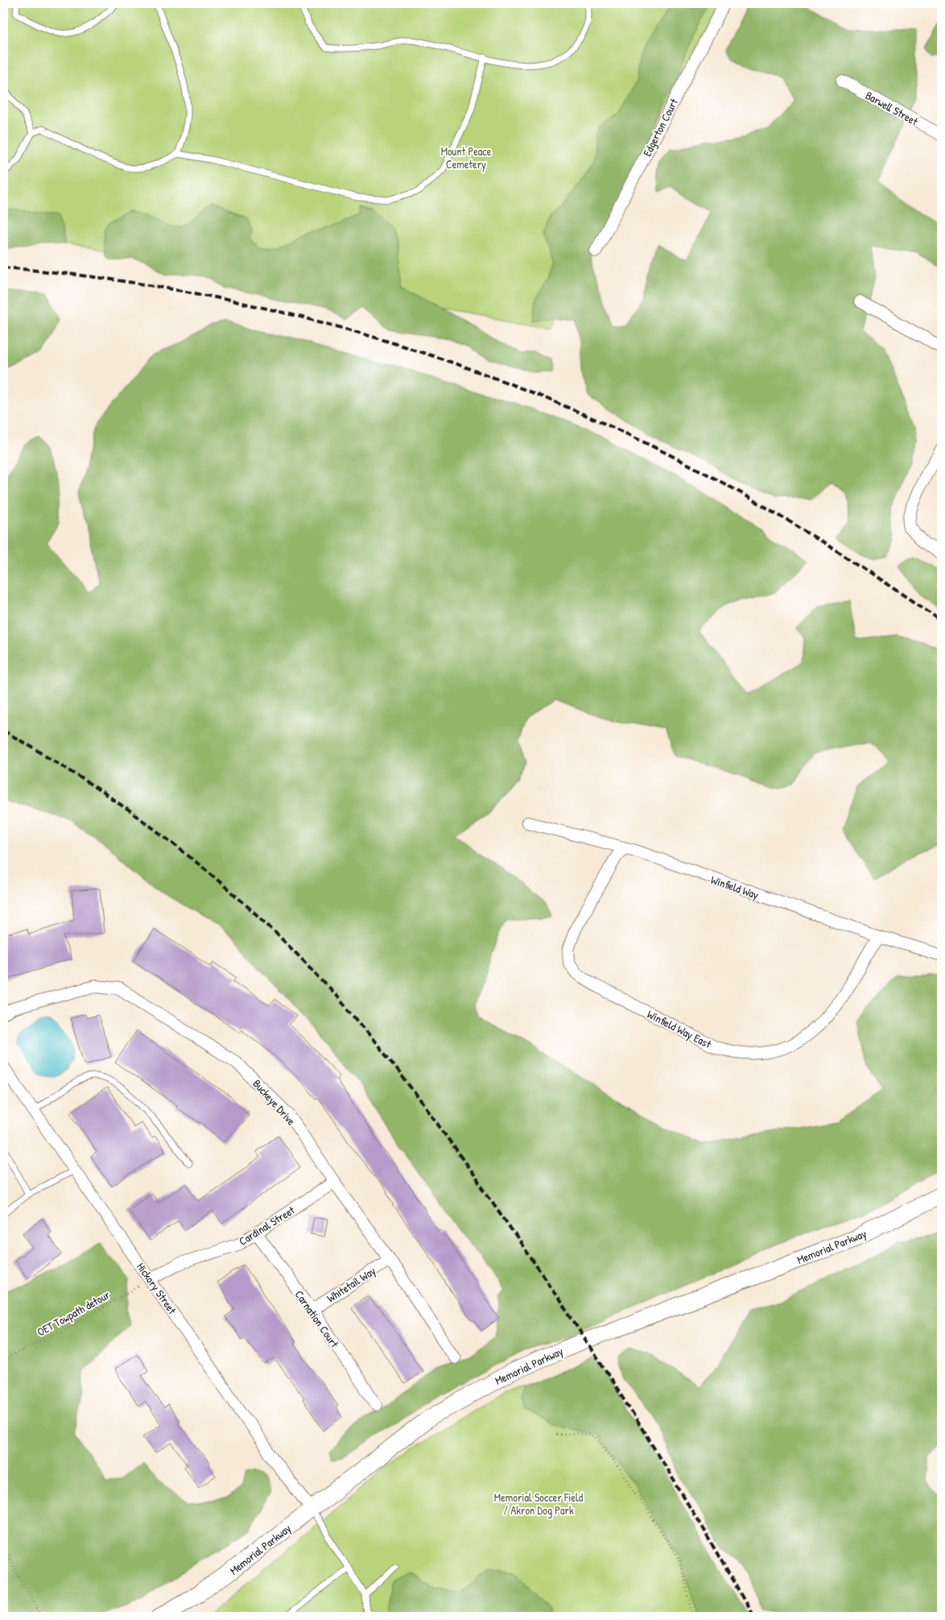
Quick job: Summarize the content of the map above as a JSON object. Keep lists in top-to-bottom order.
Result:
{
  "streets": {
    "main road": ["Memorial Parkway"],
    "street": [
      "Barwell Street",
      "Edgerton Court",
      "Winfield Way",
      "Winfield Way East",
      "Buckeye Drive",
      "Cardinal Street",
      "Whitetail Way",
      "Hickory Street",
      "Carnation Court"
    ],
    "path": ["OET Towpath detour"]
  },
  "crossings": [
    ["Winfield Way", "Winfield Way East"],
    ["Buckeye Drive", "Cardinal Street"],
    ["Buckeye Drive", "Whitetail Way"],
    ["Cardinal Street", "Hickory Street"],
    ["Cardinal Street", "OET Towpath detour"],
    ["Cardinal Street", "Carnation Court"],
    ["Memorial Parkway", "Hickory Street"],
    ["Whitetail Way", "Carnation Court"],
    ["Hickory Street", "OET Towpath detour"]
  ],
  "parks": ["Mount Peace Cemetery", "Memorial Soccer Field / Akron Dog Park"]
}
